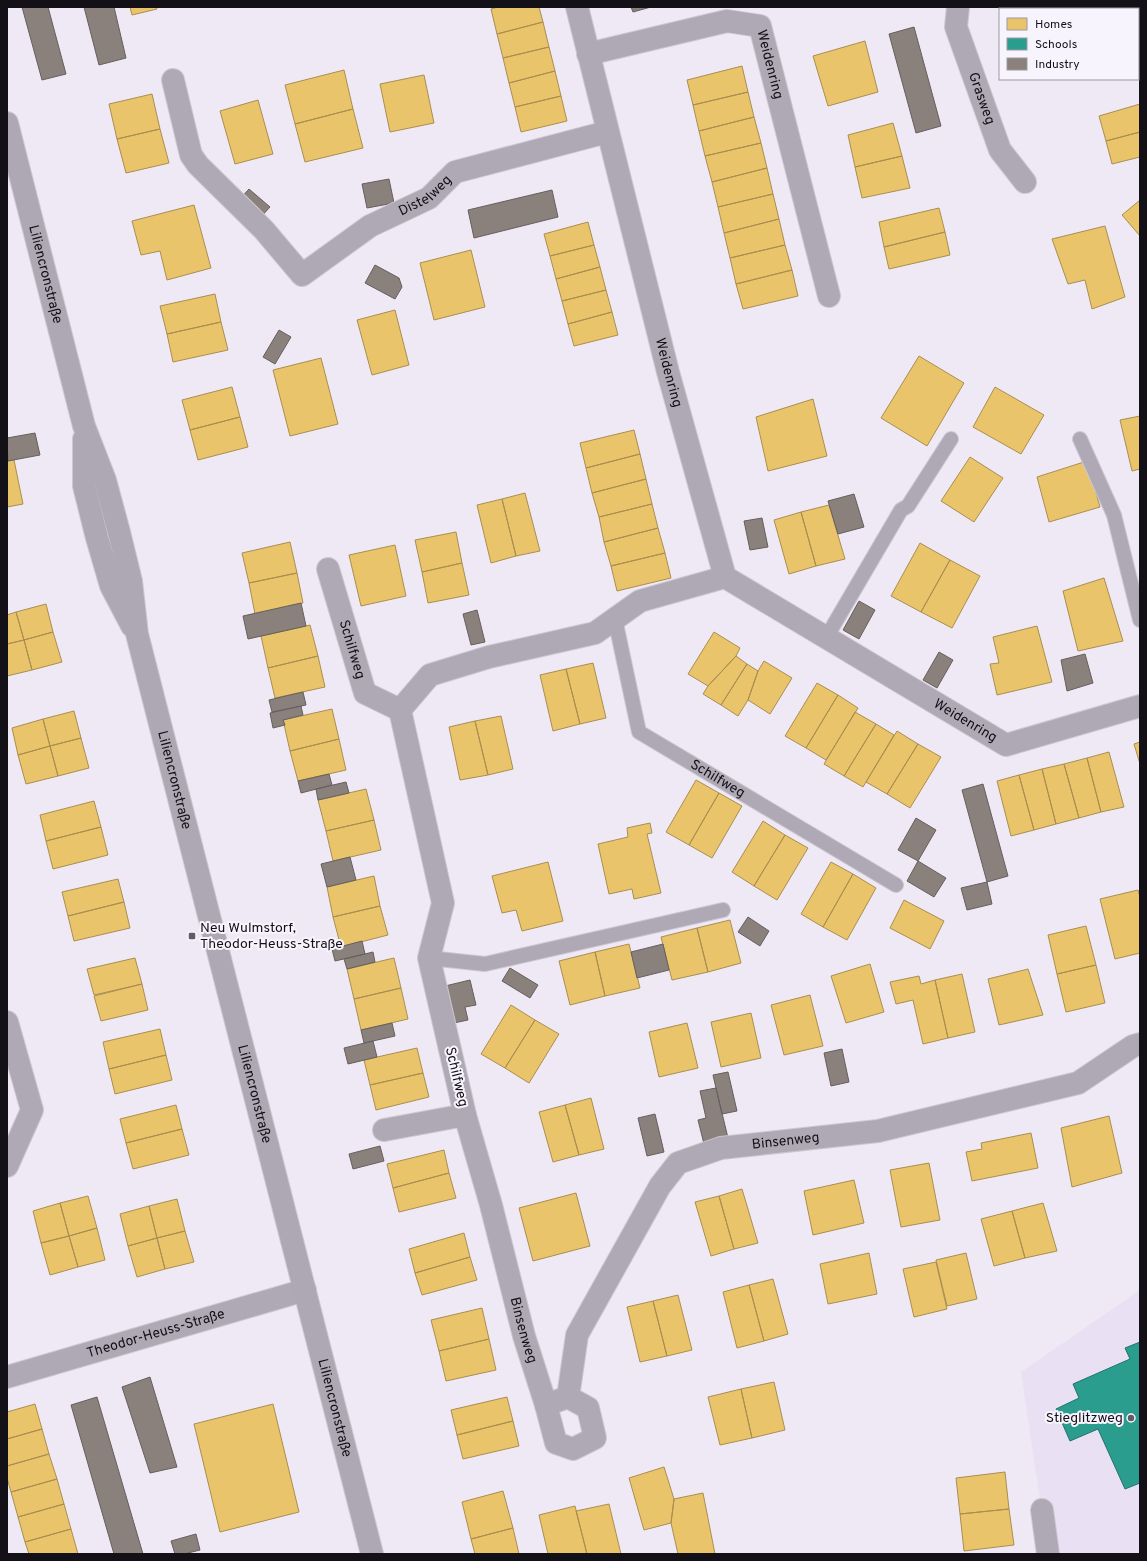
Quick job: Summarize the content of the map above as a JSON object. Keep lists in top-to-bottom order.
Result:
{
  "streets": {
    "street": [
      "Weidenring",
      "Grasweg",
      "Distelweg",
      "Liliencronstraße",
      "Schilfweg",
      "Binsenweg",
      "Theodor-Heuss-Straße"
    ]
  },
  "crossings": [
    ["Weidenring", "Distelweg"],
    ["Liliencronstraße", "Theodor-Heuss-Straße"],
    ["Schilfweg", "Binsenweg"]
  ],
  "places": {
    "transit": ["Neu Wulmstorf, Theodor-Heuss-Straße"],
    "other": ["Stieglitzweg"]
  },
  "legend": ["Homes", "Schools", "Industry"]
}
